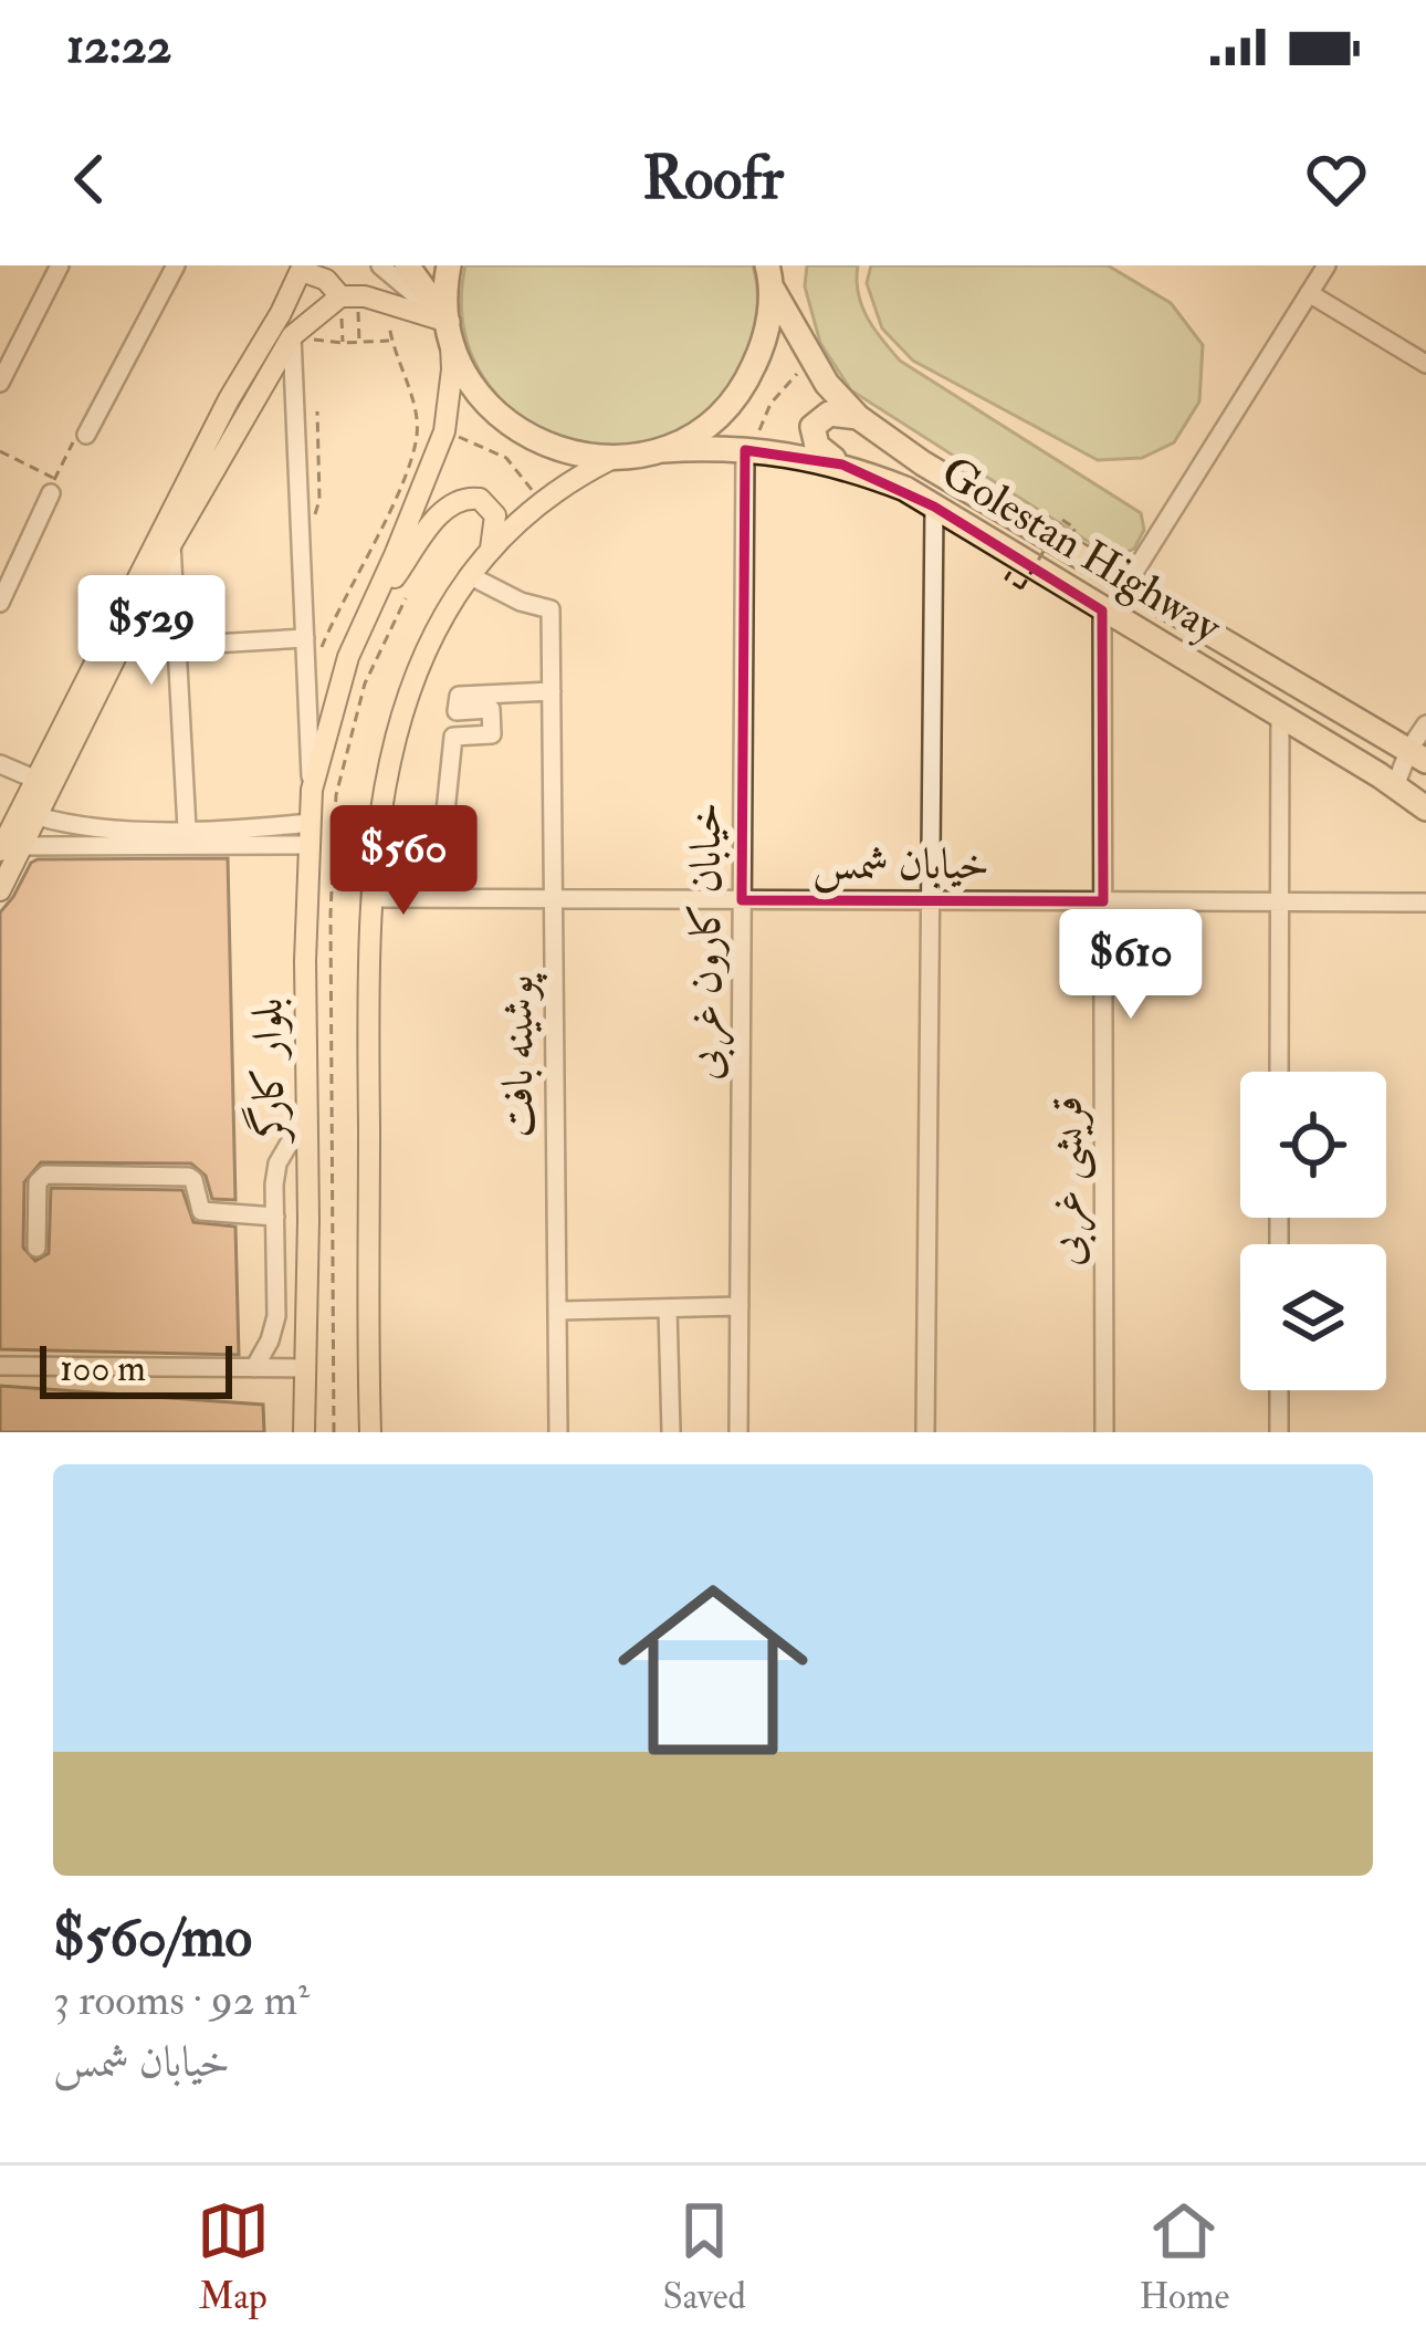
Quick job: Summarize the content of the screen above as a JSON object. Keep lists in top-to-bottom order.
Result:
{
  "streets": {
    "highway": ["Golestan Highway"],
    "main road": ["بلوار کارگر"],
    "street": [
      "خیابان شمس",
      "خیابان کارون غربی",
      "پوشینه بافت",
      "قریشی غربی"
    ]
  },
  "crossings": [
    ["Golestan Highway", "خیابان کارون غربی"],
    ["Golestan Highway", "قریشی غربی"],
    ["خیابان شمس", "خیابان کارون غربی"],
    ["خیابان شمس", "پوشینه بافت"],
    ["خیابان شمس", "قریشی غربی"]
  ],
  "scale_bar": "100 m",
  "page": {
    "status": "12:22",
    "header": "Roofr",
    "price": ["$529", "$560", "$610"],
    "scale": "100 m",
    "list": [
      {
        "name": "$560/mo",
        "note": "3 rooms · 92 m² · خیابان شمس"
      }
    ],
    "tabs": ["Map", "Saved", "Home"]
  }
}
